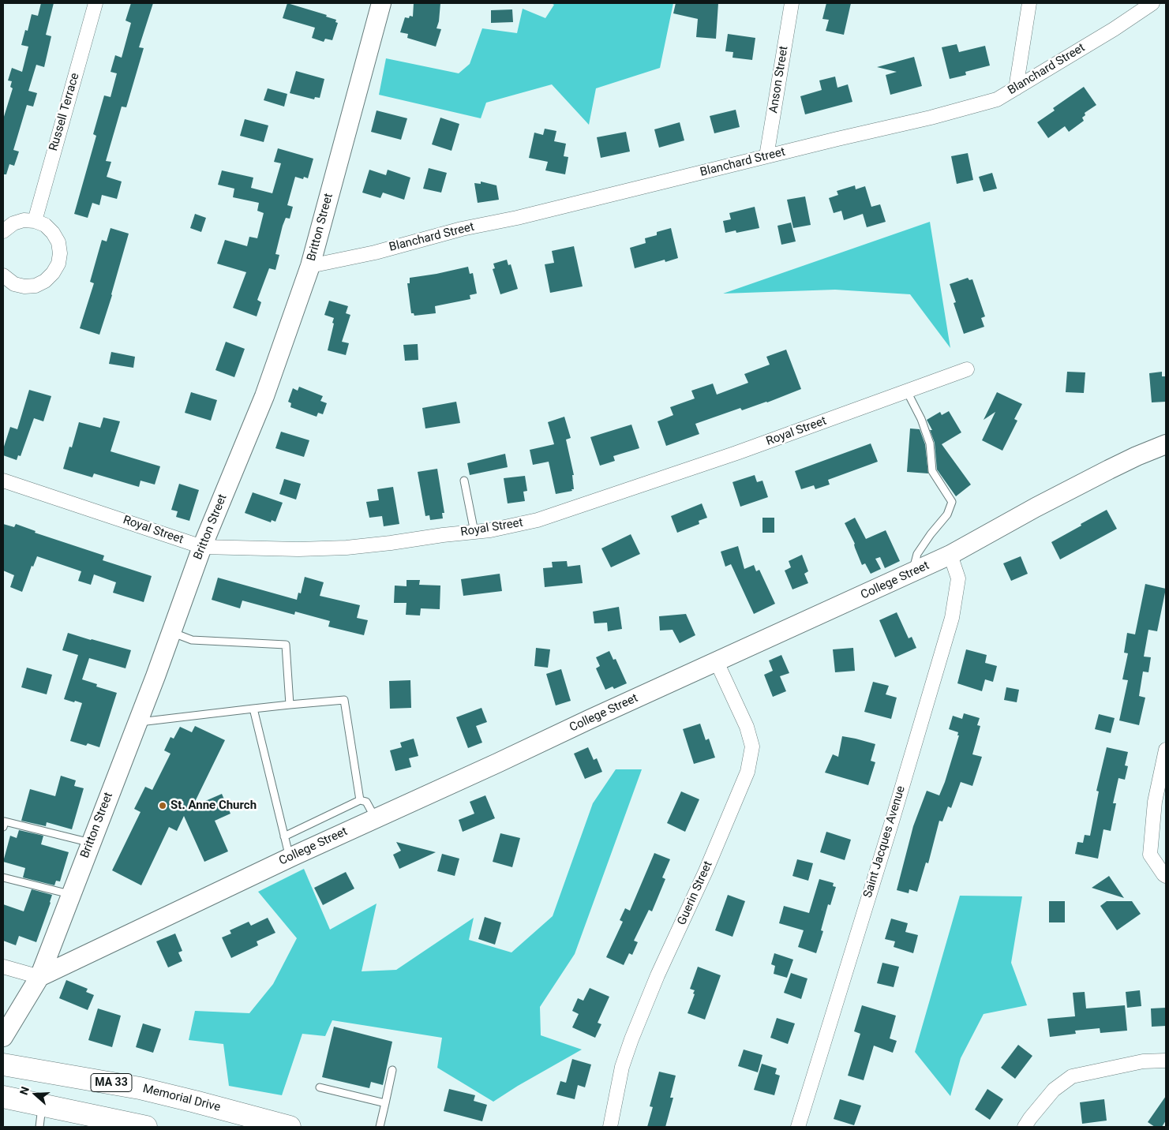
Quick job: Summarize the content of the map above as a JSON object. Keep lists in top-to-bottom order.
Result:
{
  "streets": {
    "main road": ["MA 33", "Memorial Drive"],
    "street": [
      "Blanchard Street",
      "Anson Street",
      "Russell Terrace",
      "Britton Street",
      "Royal Street",
      "College Street",
      "Saint Jacques Avenue",
      "Guerin Street"
    ]
  },
  "crossings": [
    ["Blanchard Street", "Anson Street"],
    ["Blanchard Street", "Britton Street"],
    ["Britton Street", "Royal Street"],
    ["Britton Street", "College Street"],
    ["College Street", "Saint Jacques Avenue"],
    ["College Street", "Guerin Street"]
  ],
  "places": ["St. Anne Church"],
  "north": "left"
}
